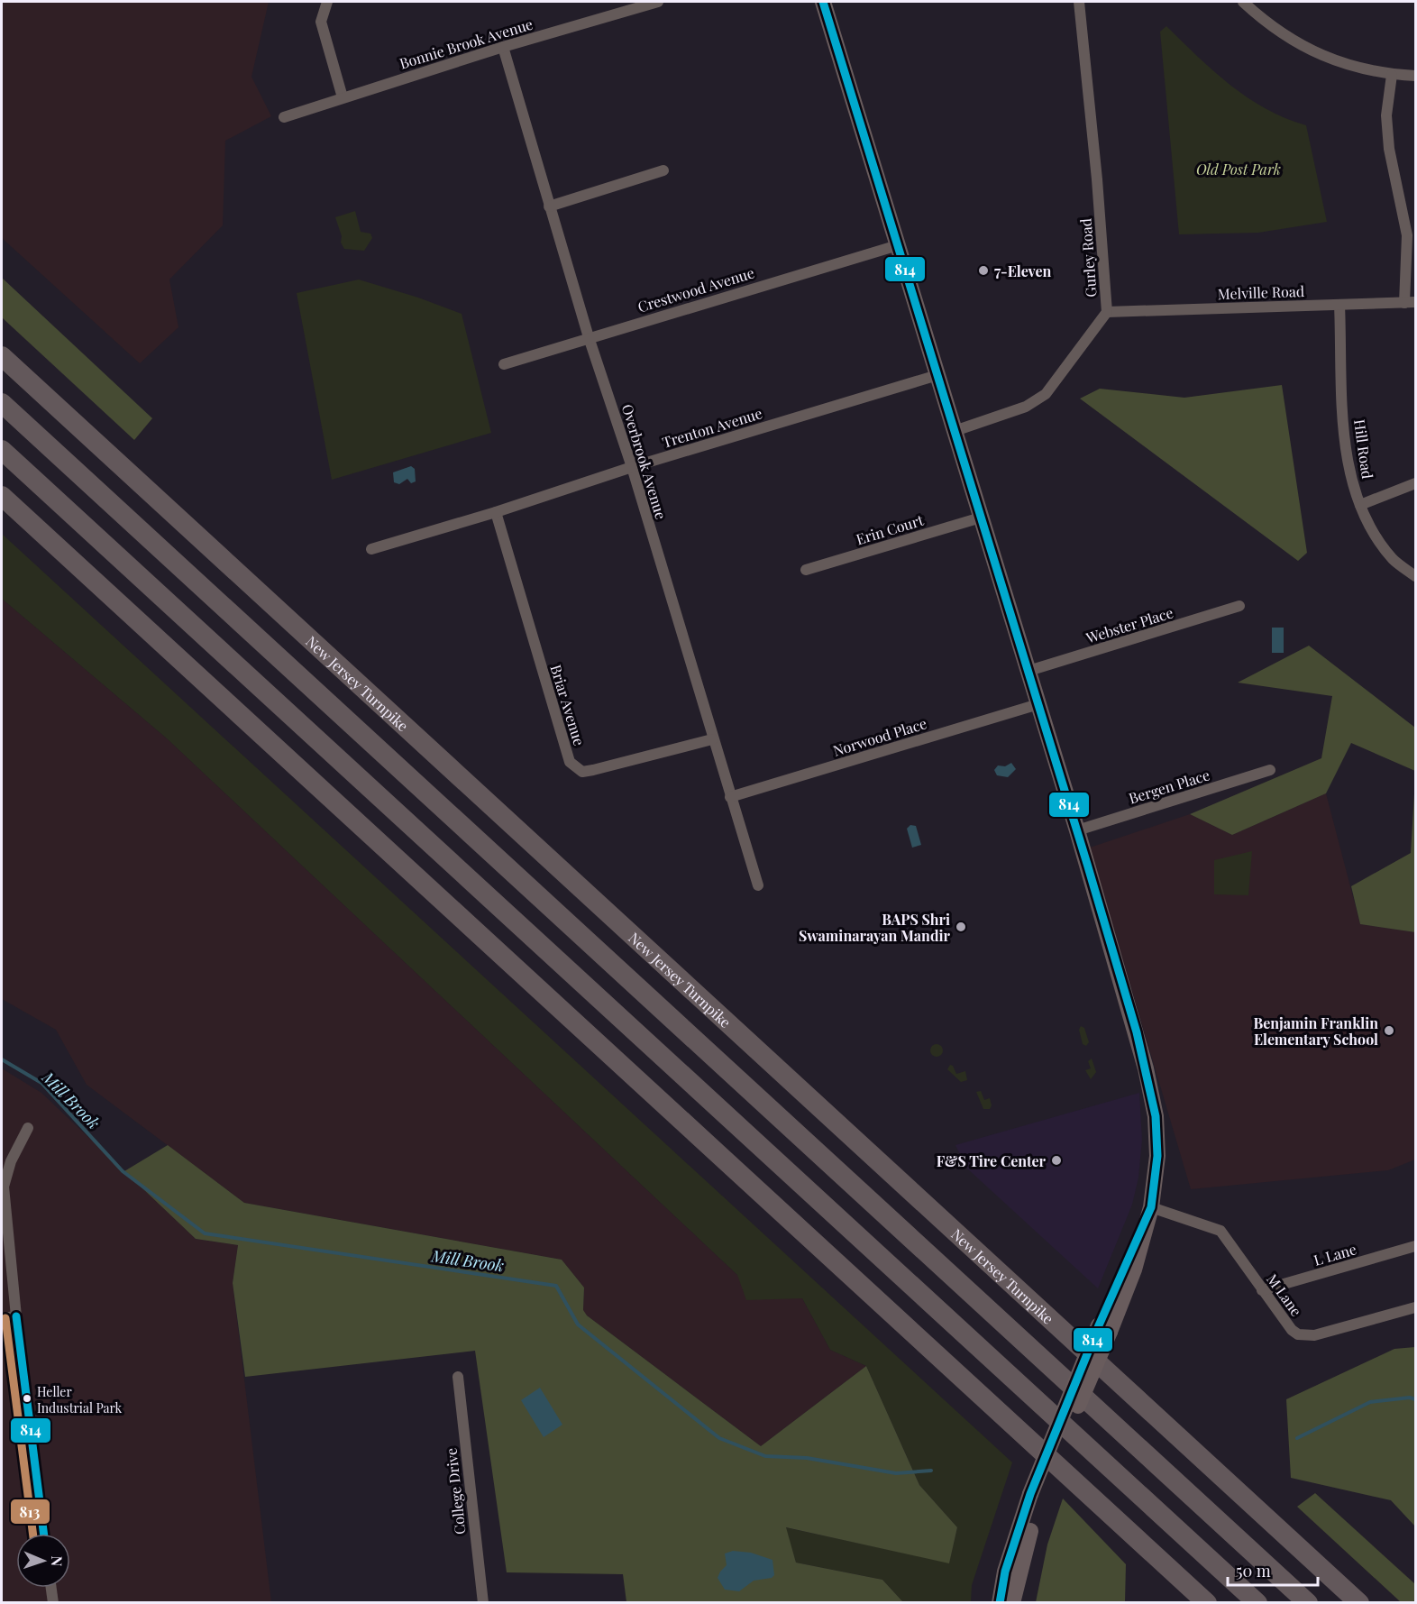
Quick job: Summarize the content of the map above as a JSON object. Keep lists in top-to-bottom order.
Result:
{
  "streets": {
    "highway": ["New Jersey Turnpike"],
    "street": [
      "Bonnie Brook Avenue",
      "Gurley Road",
      "Crestwood Avenue",
      "Melville Road",
      "Trenton Avenue",
      "Hill Road",
      "Overbrook Avenue",
      "Erin Court",
      "Webster Place",
      "Briar Avenue",
      "Norwood Place",
      "Bergen Place",
      "L Lane",
      "M Lane",
      "College Drive"
    ]
  },
  "crossings": [
    ["Bonnie Brook Avenue", "Overbrook Avenue"],
    ["Gurley Road", "Melville Road"],
    ["Crestwood Avenue", "Overbrook Avenue"],
    ["Melville Road", "Hill Road"],
    ["Trenton Avenue", "Overbrook Avenue"],
    ["Trenton Avenue", "Briar Avenue"],
    ["Overbrook Avenue", "Briar Avenue"],
    ["Overbrook Avenue", "Norwood Place"],
    ["L Lane", "M Lane"]
  ],
  "water": ["Mill Brook"],
  "parks": ["Old Post Park"],
  "places": [
    "7-Eleven",
    "BAPS Shri Swaminarayan Mandir",
    "Benjamin Franklin Elementary School",
    "F&S Tire Center",
    "Heller Industrial Park"
  ],
  "lines": ["transit line 814", "transit line 813"],
  "scale_bar": "50 m",
  "north": "right"
}
